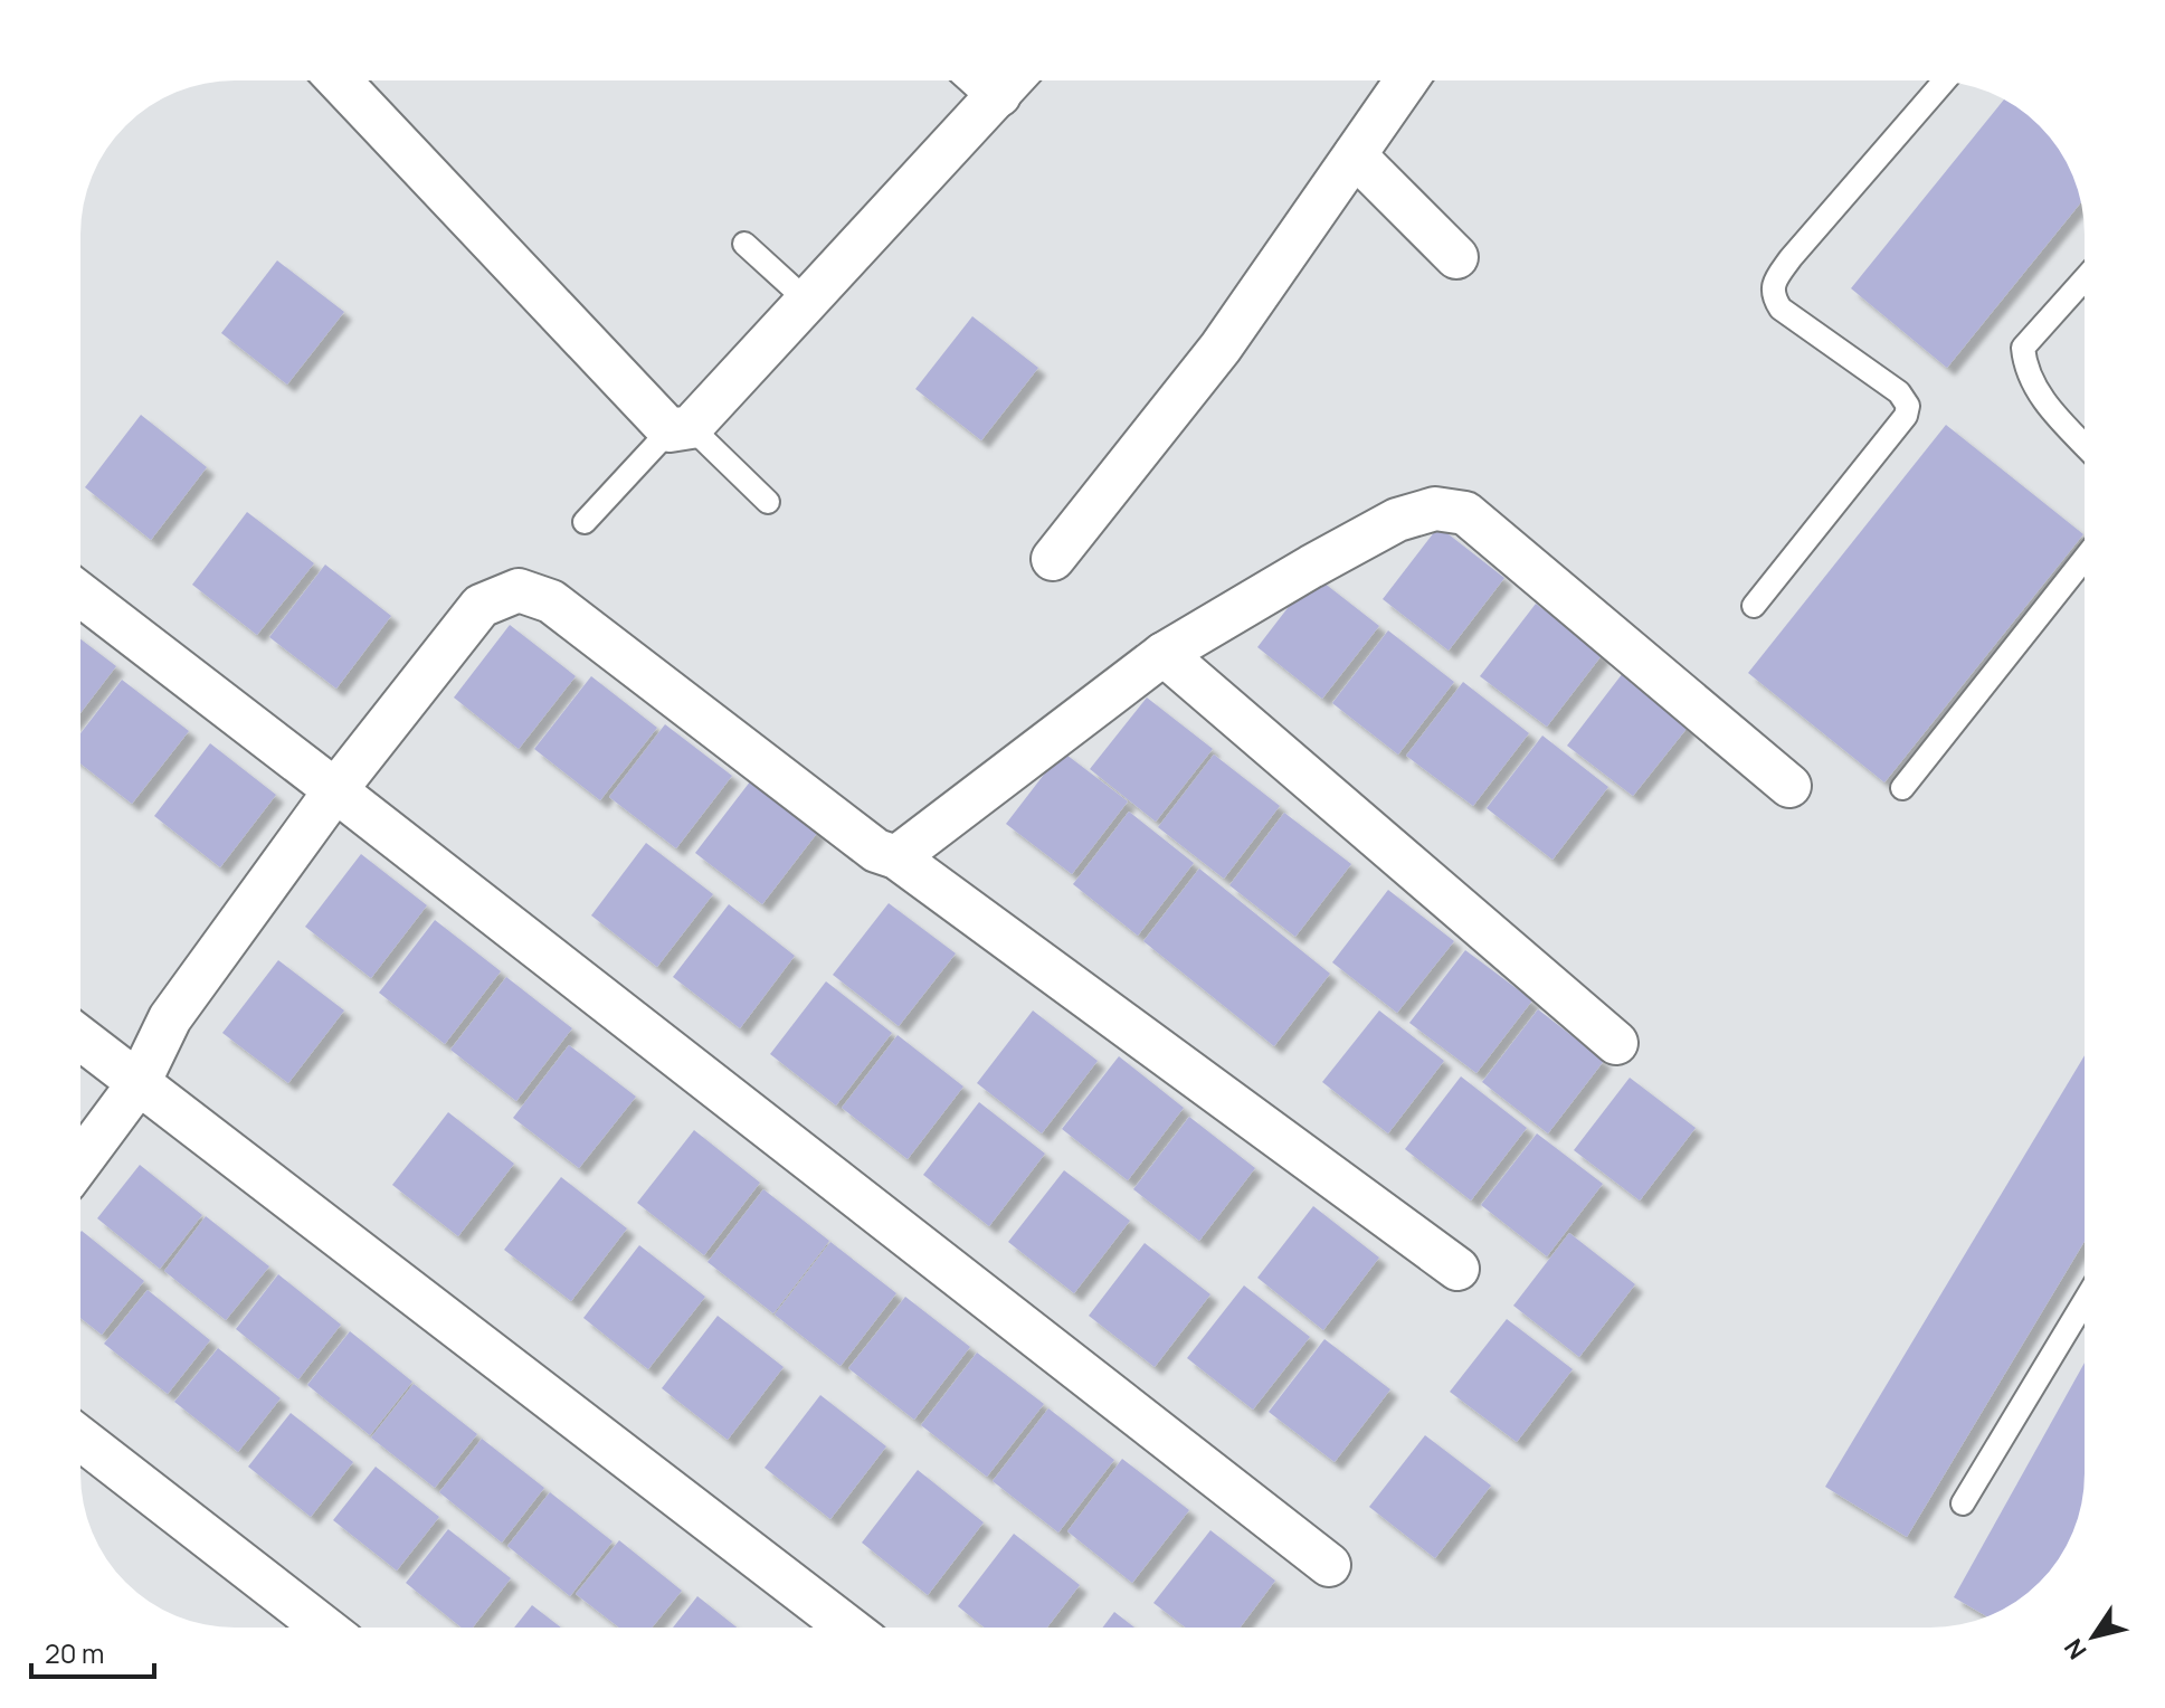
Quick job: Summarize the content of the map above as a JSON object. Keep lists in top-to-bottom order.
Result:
{
  "scale_bar": "20 m",
  "north": "bottom left"
}
